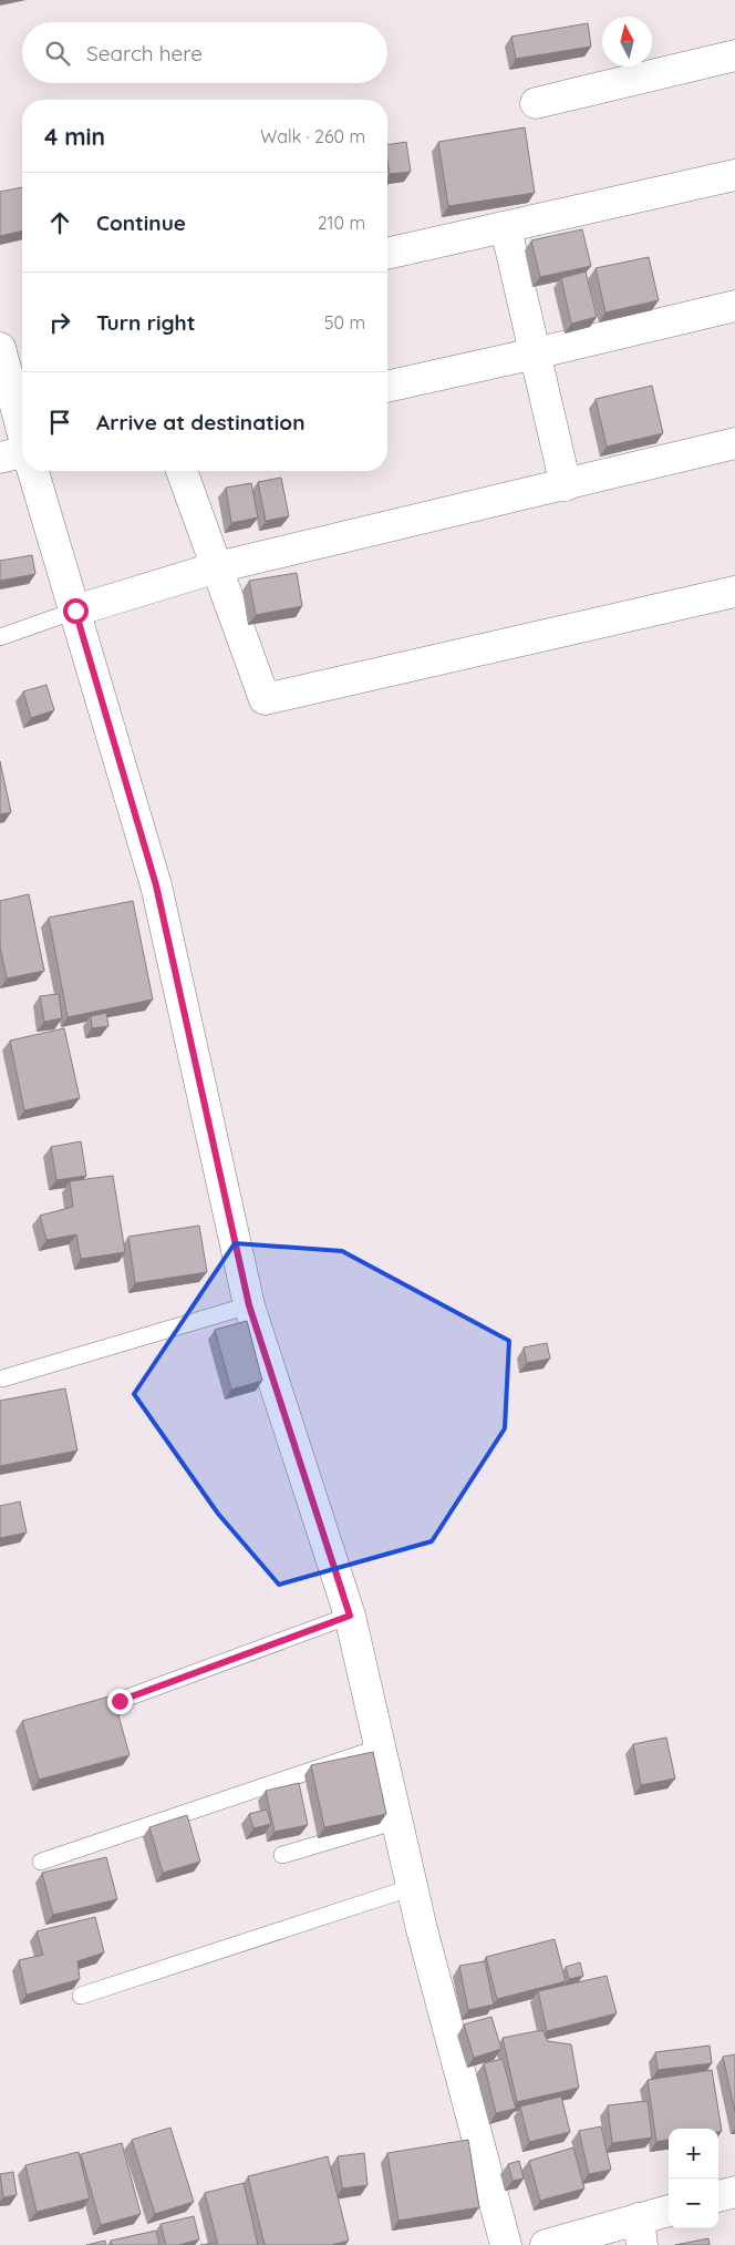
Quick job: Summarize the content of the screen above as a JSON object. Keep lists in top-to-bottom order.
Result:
{
  "north": "top",
  "page": {
    "search": "Search here",
    "heading": ["4 min", "Walk · 260 m"],
    "list": [
      ["Continue", "210 m"],
      ["Turn right", "50 m"],
      "Arrive at destination"
    ],
    "map_buttons": ["+", "−"]
  }
}
